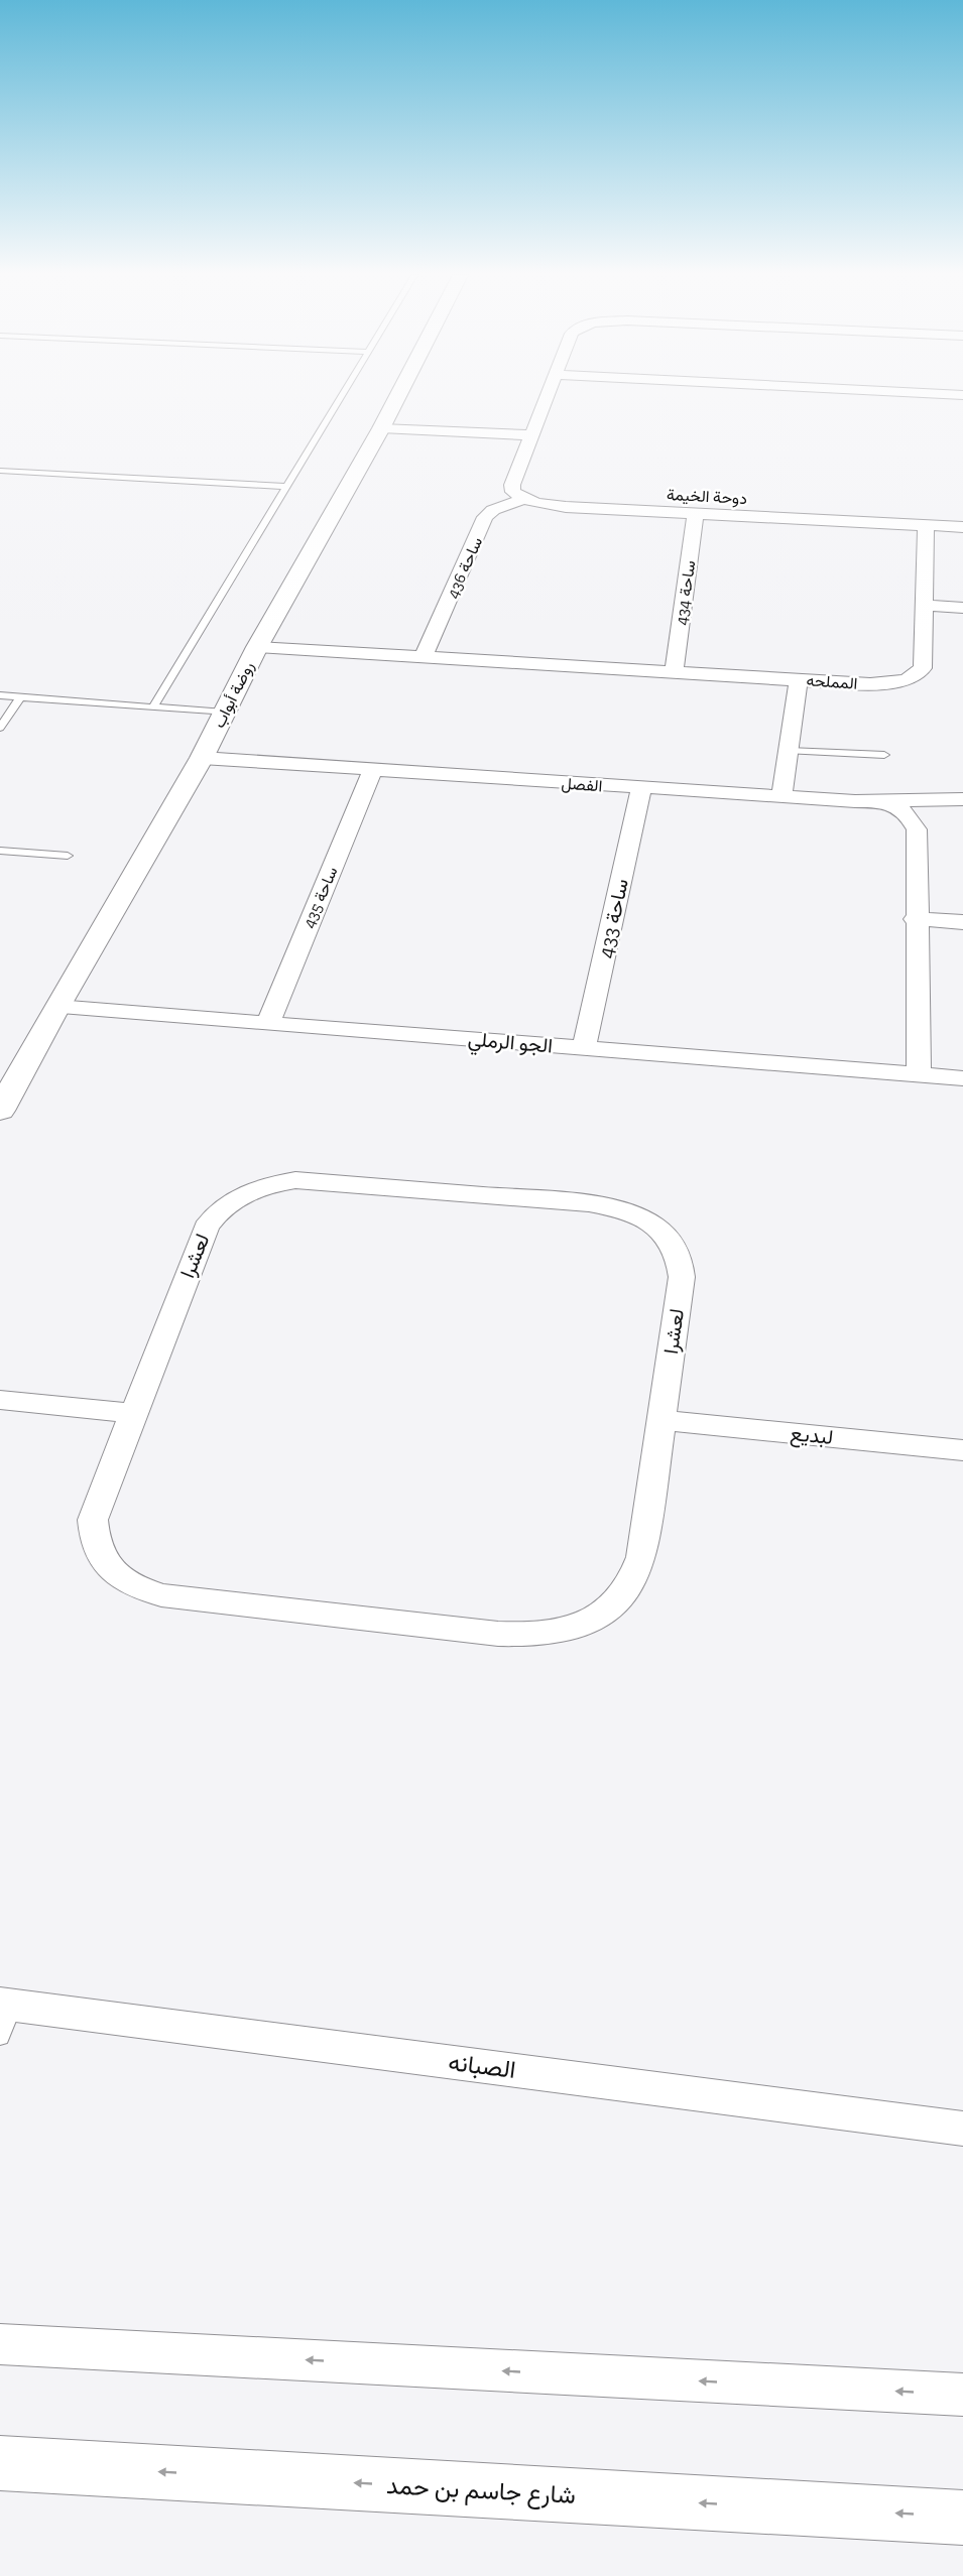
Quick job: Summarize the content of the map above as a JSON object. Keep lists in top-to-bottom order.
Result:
{
  "streets": {
    "street": [
      "دوحة الخيمة",
      "ساحة 436",
      "ساحة 434",
      "المملحه",
      "روضة أبواب",
      "الفصل",
      "ساحة 435",
      "ساحة 433",
      "الجو الرملي",
      "لعشرا",
      "لبديع",
      "الصبانه",
      "شارع جاسم بن حمد"
    ]
  },
  "crossings": [
    ["دوحة الخيمة", "ساحة 436"],
    ["دوحة الخيمة", "ساحة 434"],
    ["دوحة الخيمة", "المملحه"],
    ["ساحة 436", "المملحه"],
    ["ساحة 434", "المملحه"],
    ["المملحه", "روضة أبواب"],
    ["روضة أبواب", "الفصل"],
    ["روضة أبواب", "الجو الرملي"],
    ["الفصل", "ساحة 435"],
    ["الفصل", "ساحة 433"],
    ["ساحة 435", "الجو الرملي"],
    ["ساحة 433", "الجو الرملي"],
    ["لعشرا", "لبديع"]
  ]
}
